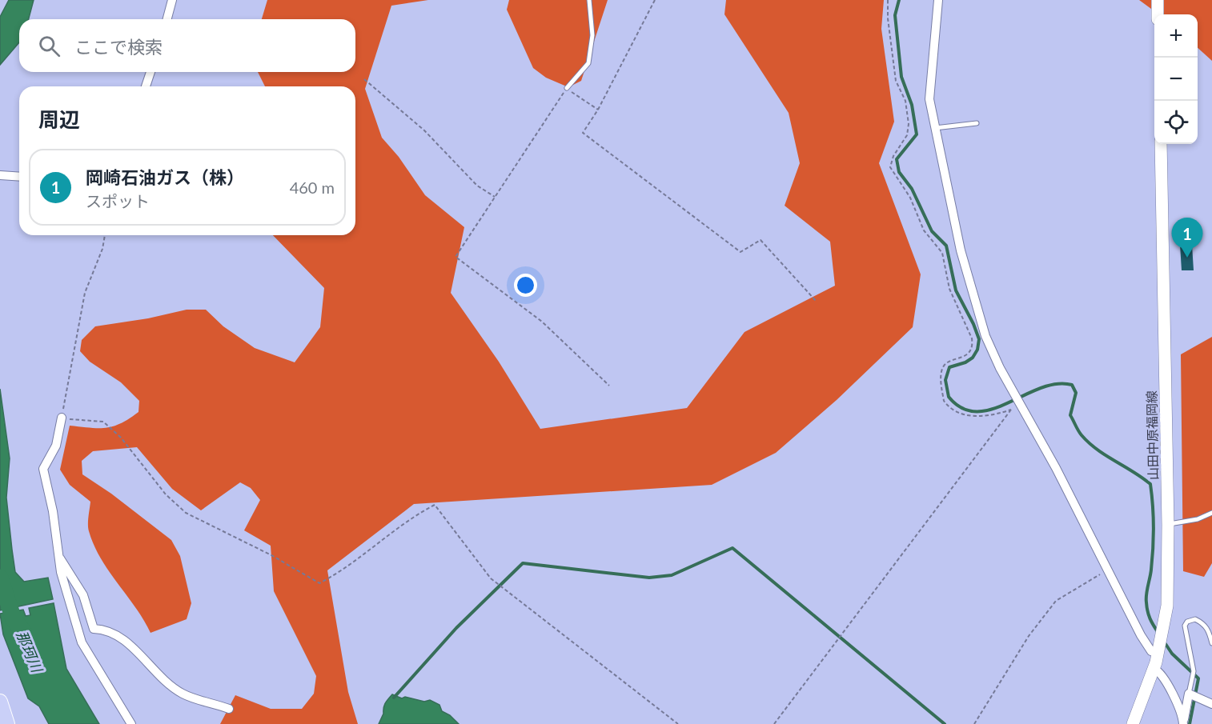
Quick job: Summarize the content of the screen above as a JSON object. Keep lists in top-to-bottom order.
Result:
{
  "streets": {
    "main road": ["山田中原福岡線"]
  },
  "water": ["那珂川"],
  "page": {
    "map_buttons": ["+", "−"],
    "search": "ここで検索",
    "heading": "周辺",
    "list": [
      {
        "mark": "1",
        "name": "岡崎石油ガス（株）",
        "note": "スポット",
        "value": "460 m"
      }
    ],
    "pins": "1"
  }
}
